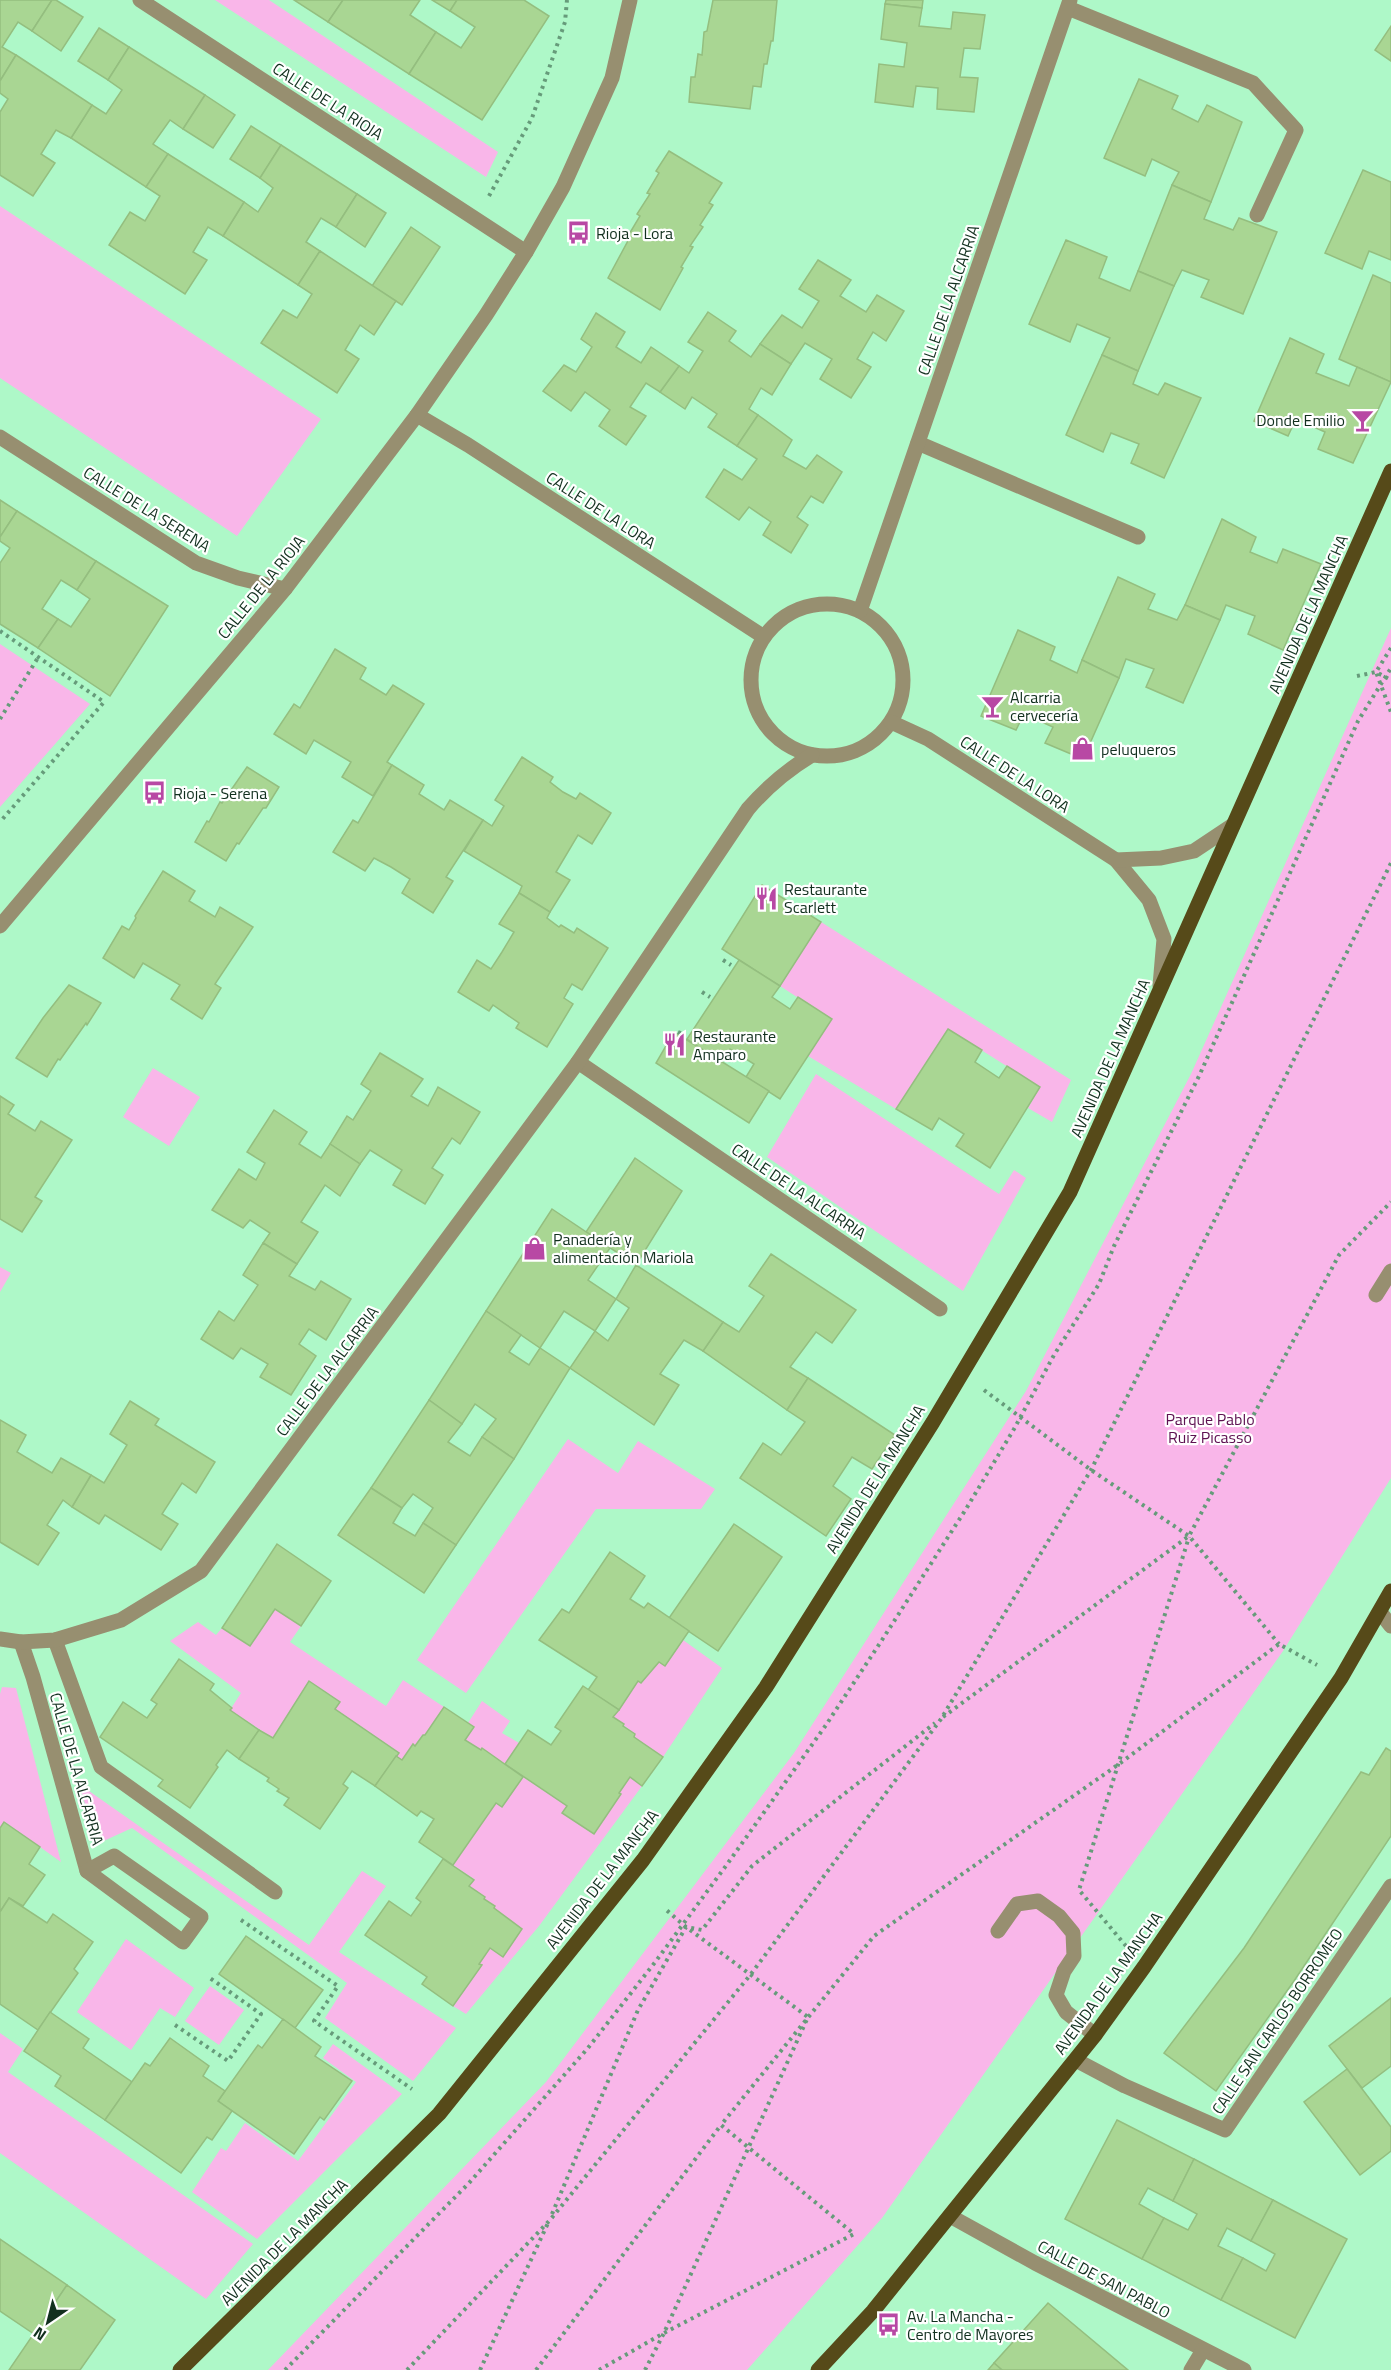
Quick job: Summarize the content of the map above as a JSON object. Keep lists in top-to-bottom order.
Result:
{
  "streets": {
    "main road": ["AVENIDA DE LA MANCHA"],
    "street": [
      "CALLE DE LA RIOJA",
      "CALLE DE LA ALCARRIA",
      "CALLE DE LA SERENA",
      "CALLE DE LA LORA",
      "CALLE SAN CARLOS BORROMEO",
      "CALLE DE SAN PABLO"
    ]
  },
  "crossings": [
    ["CALLE DE LA RIOJA", "CALLE DE LA SERENA"],
    ["CALLE DE LA RIOJA", "CALLE DE LA LORA"],
    ["CALLE DE LA ALCARRIA", "CALLE DE LA LORA"],
    ["CALLE DE LA LORA", "AVENIDA DE LA MANCHA"],
    ["AVENIDA DE LA MANCHA", "CALLE SAN CARLOS BORROMEO"],
    ["AVENIDA DE LA MANCHA", "CALLE DE SAN PABLO"]
  ],
  "parks": ["Parque Pablo Ruiz Picasso"],
  "places": {
    "bus stop": ["Rioja - Lora", "Rioja - Serena", "Av. La Mancha - Centro de Mayores"],
    "bar": ["Donde Emilio", "Alcarria cervecería"],
    "shop": ["peluqueros", "Panadería y alimentación Mariola"],
    "restaurant": ["Restaurante Scarlett", "Restaurante Amparo"]
  },
  "north": "bottom left"
}
